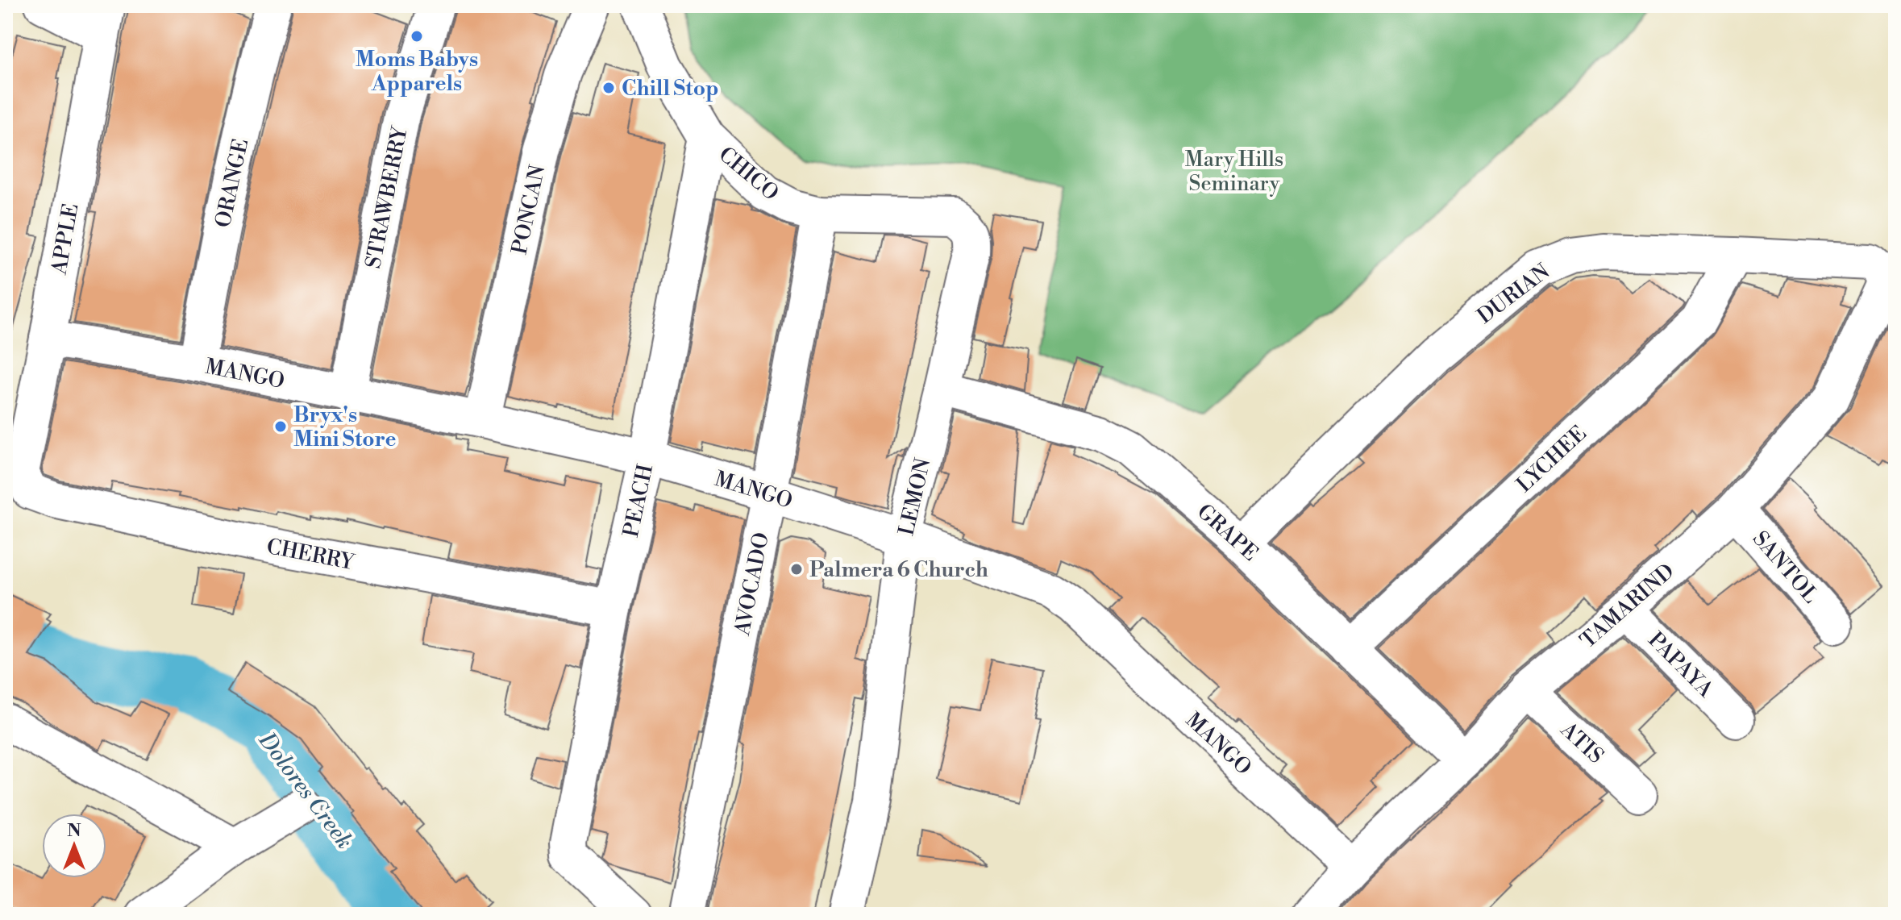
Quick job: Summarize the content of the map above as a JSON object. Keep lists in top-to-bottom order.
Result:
{
  "streets": {
    "street": [
      "CHICO",
      "ORANGE",
      "STRAWBERRY",
      "PONCAN",
      "APPLE",
      "DURIAN",
      "MANGO",
      "LYCHEE",
      "LEMON",
      "PEACH",
      "GRAPE",
      "CHERRY",
      "SANTOL",
      "AVOCADO",
      "TAMARIND",
      "PAPAYA",
      "ATIS"
    ]
  },
  "crossings": [
    ["CHICO", "LEMON"],
    ["CHICO", "PEACH"],
    ["CHICO", "AVOCADO"],
    ["ORANGE", "MANGO"],
    ["STRAWBERRY", "MANGO"],
    ["PONCAN", "MANGO"],
    ["APPLE", "MANGO"],
    ["APPLE", "CHERRY"],
    ["DURIAN", "LYCHEE"],
    ["DURIAN", "GRAPE"],
    ["DURIAN", "TAMARIND"],
    ["MANGO", "LEMON"],
    ["MANGO", "PEACH"],
    ["MANGO", "AVOCADO"],
    ["MANGO", "TAMARIND"],
    ["LYCHEE", "GRAPE"],
    ["LEMON", "GRAPE"],
    ["PEACH", "CHERRY"],
    ["GRAPE", "TAMARIND"],
    ["SANTOL", "TAMARIND"],
    ["TAMARIND", "PAPAYA"],
    ["TAMARIND", "ATIS"]
  ],
  "water": ["Dolores Creek"],
  "parks": ["Mary Hills Seminary"],
  "places": [
    "Moms Babys Apparels",
    "Chill Stop",
    "Bryx's Mini Store",
    "Palmera 6 Church"
  ],
  "north": "top"
}
